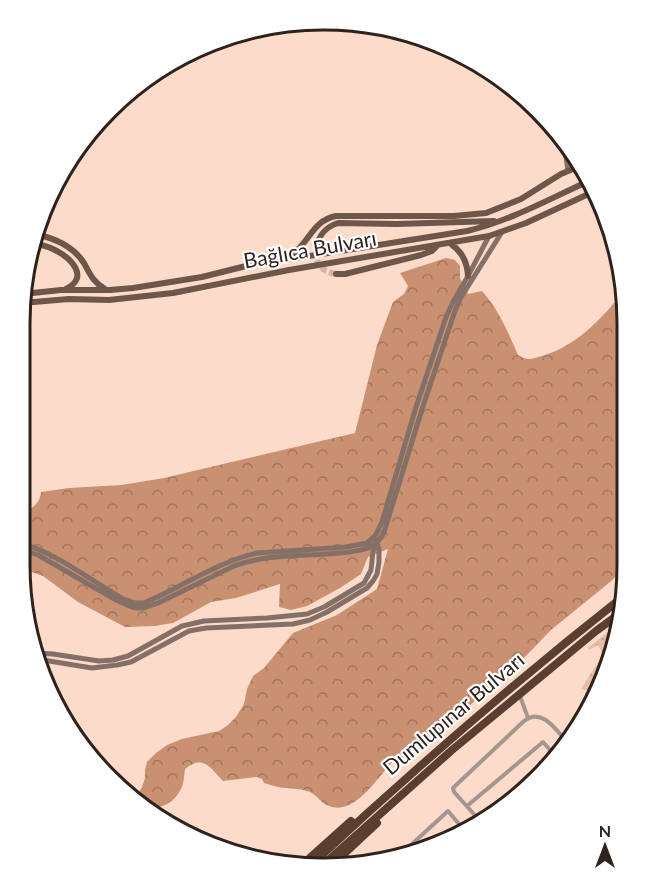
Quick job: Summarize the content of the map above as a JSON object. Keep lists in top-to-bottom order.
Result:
{
  "streets": {
    "highway": ["Dumlupınar Bulvarı"],
    "main road": ["Bağlıca Bulvarı"]
  },
  "north": "top"
}
